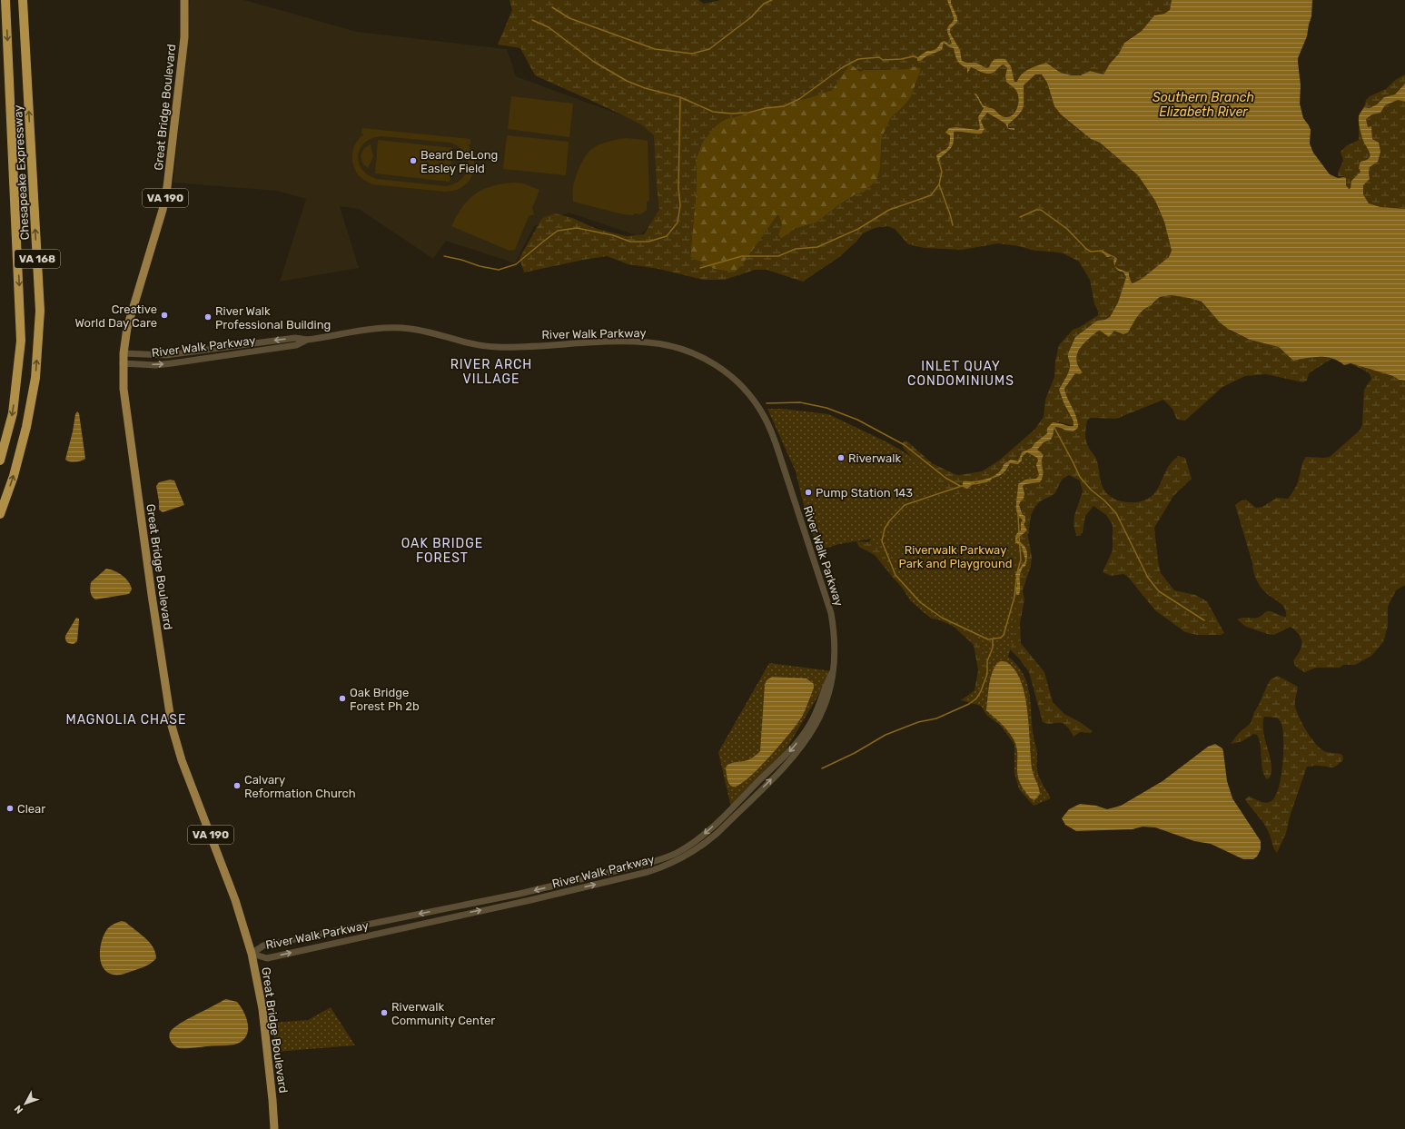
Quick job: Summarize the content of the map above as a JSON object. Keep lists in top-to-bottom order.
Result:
{
  "streets": {
    "highway": ["Chesapeake Expressway", "VA 168"],
    "main road": ["Great Bridge Boulevard", "VA 190"],
    "street": ["River Walk Parkway"]
  },
  "crossings": [
    ["Great Bridge Boulevard", "River Walk Parkway"]
  ],
  "districts": [
    "RIVER ARCH VILLAGE",
    "INLET QUAY CONDOMINIUMS",
    "OAK BRIDGE FOREST",
    "MAGNOLIA CHASE"
  ],
  "water": ["Southern Branch Elizabeth River"],
  "parks": ["Riverwalk Parkway Park and Playground"],
  "places": [
    "Beard DeLong Easley Field",
    "Creative World Day Care",
    "River Walk Professional Building",
    "Riverwalk",
    "Pump Station 143",
    "Oak Bridge Forest Ph 2b",
    "Calvary Reformation Church",
    "Clear",
    "Riverwalk Community Center"
  ],
  "north": "bottom left"
}
